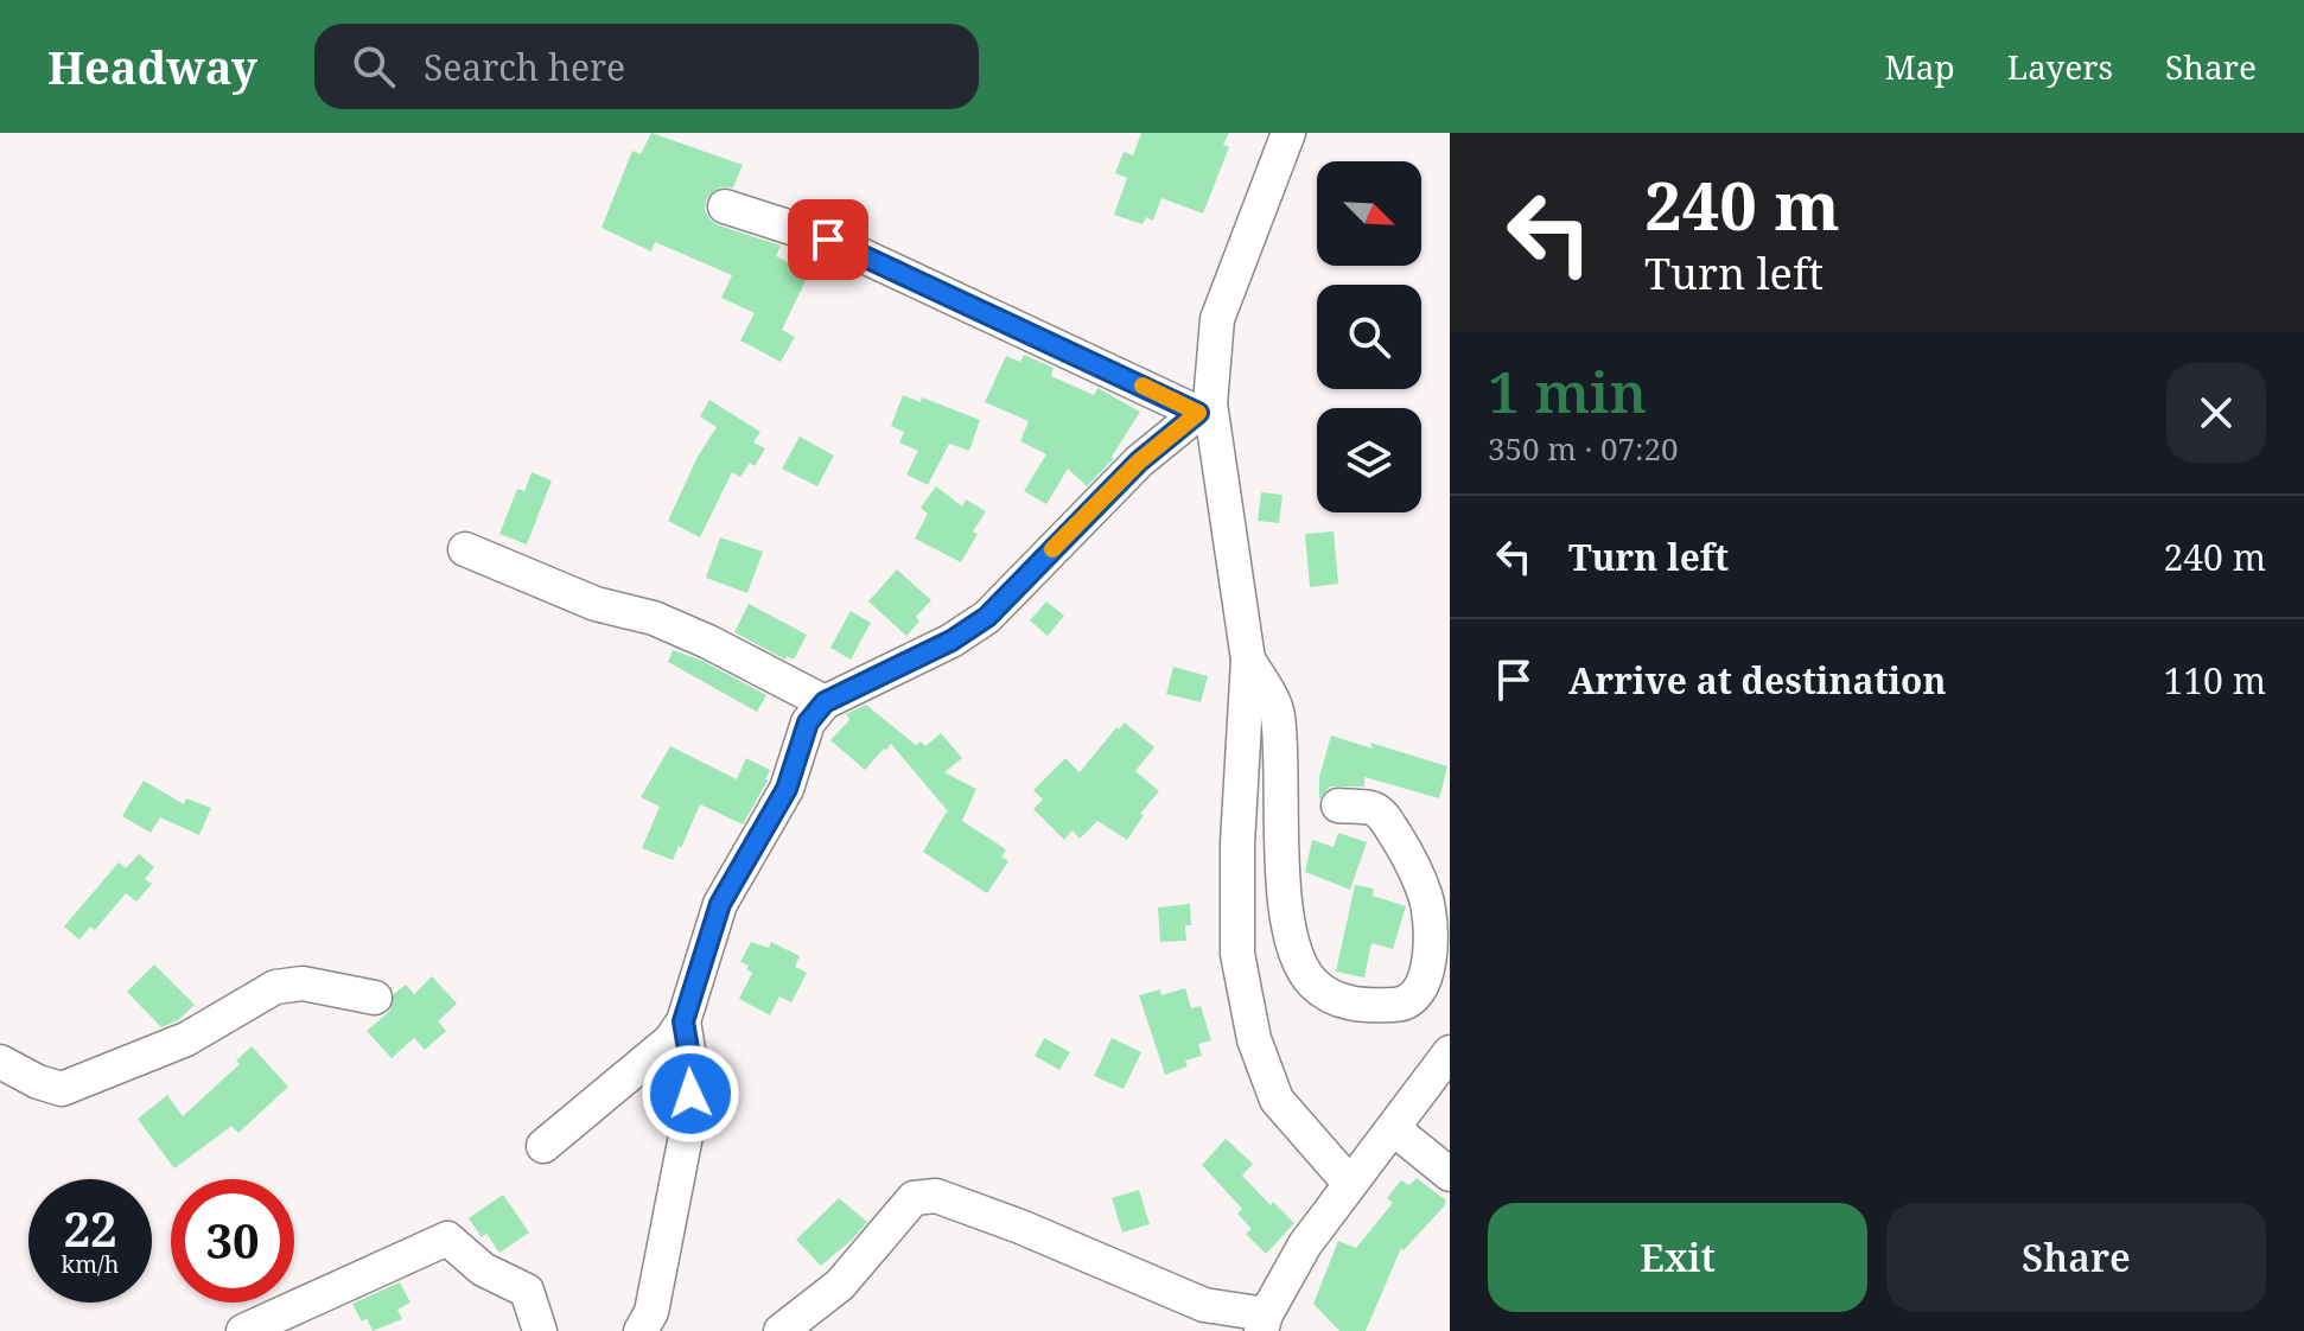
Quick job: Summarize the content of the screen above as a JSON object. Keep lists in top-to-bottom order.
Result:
{
  "north": "bottom right",
  "page": {
    "header": "Headway",
    "search": "Search here",
    "nav": ["Map", "Layers", "Share"],
    "turn": ["240 m", "Turn left"],
    "heading": ["1 min", "350 m · 07:20"],
    "list": [
      {
        "name": "Turn left",
        "value": "240 m"
      },
      {
        "name": "Arrive at destination",
        "value": "110 m"
      }
    ],
    "speed": "22 km/h",
    "limit": "30",
    "buttons": ["Exit", "Share"]
  }
}
